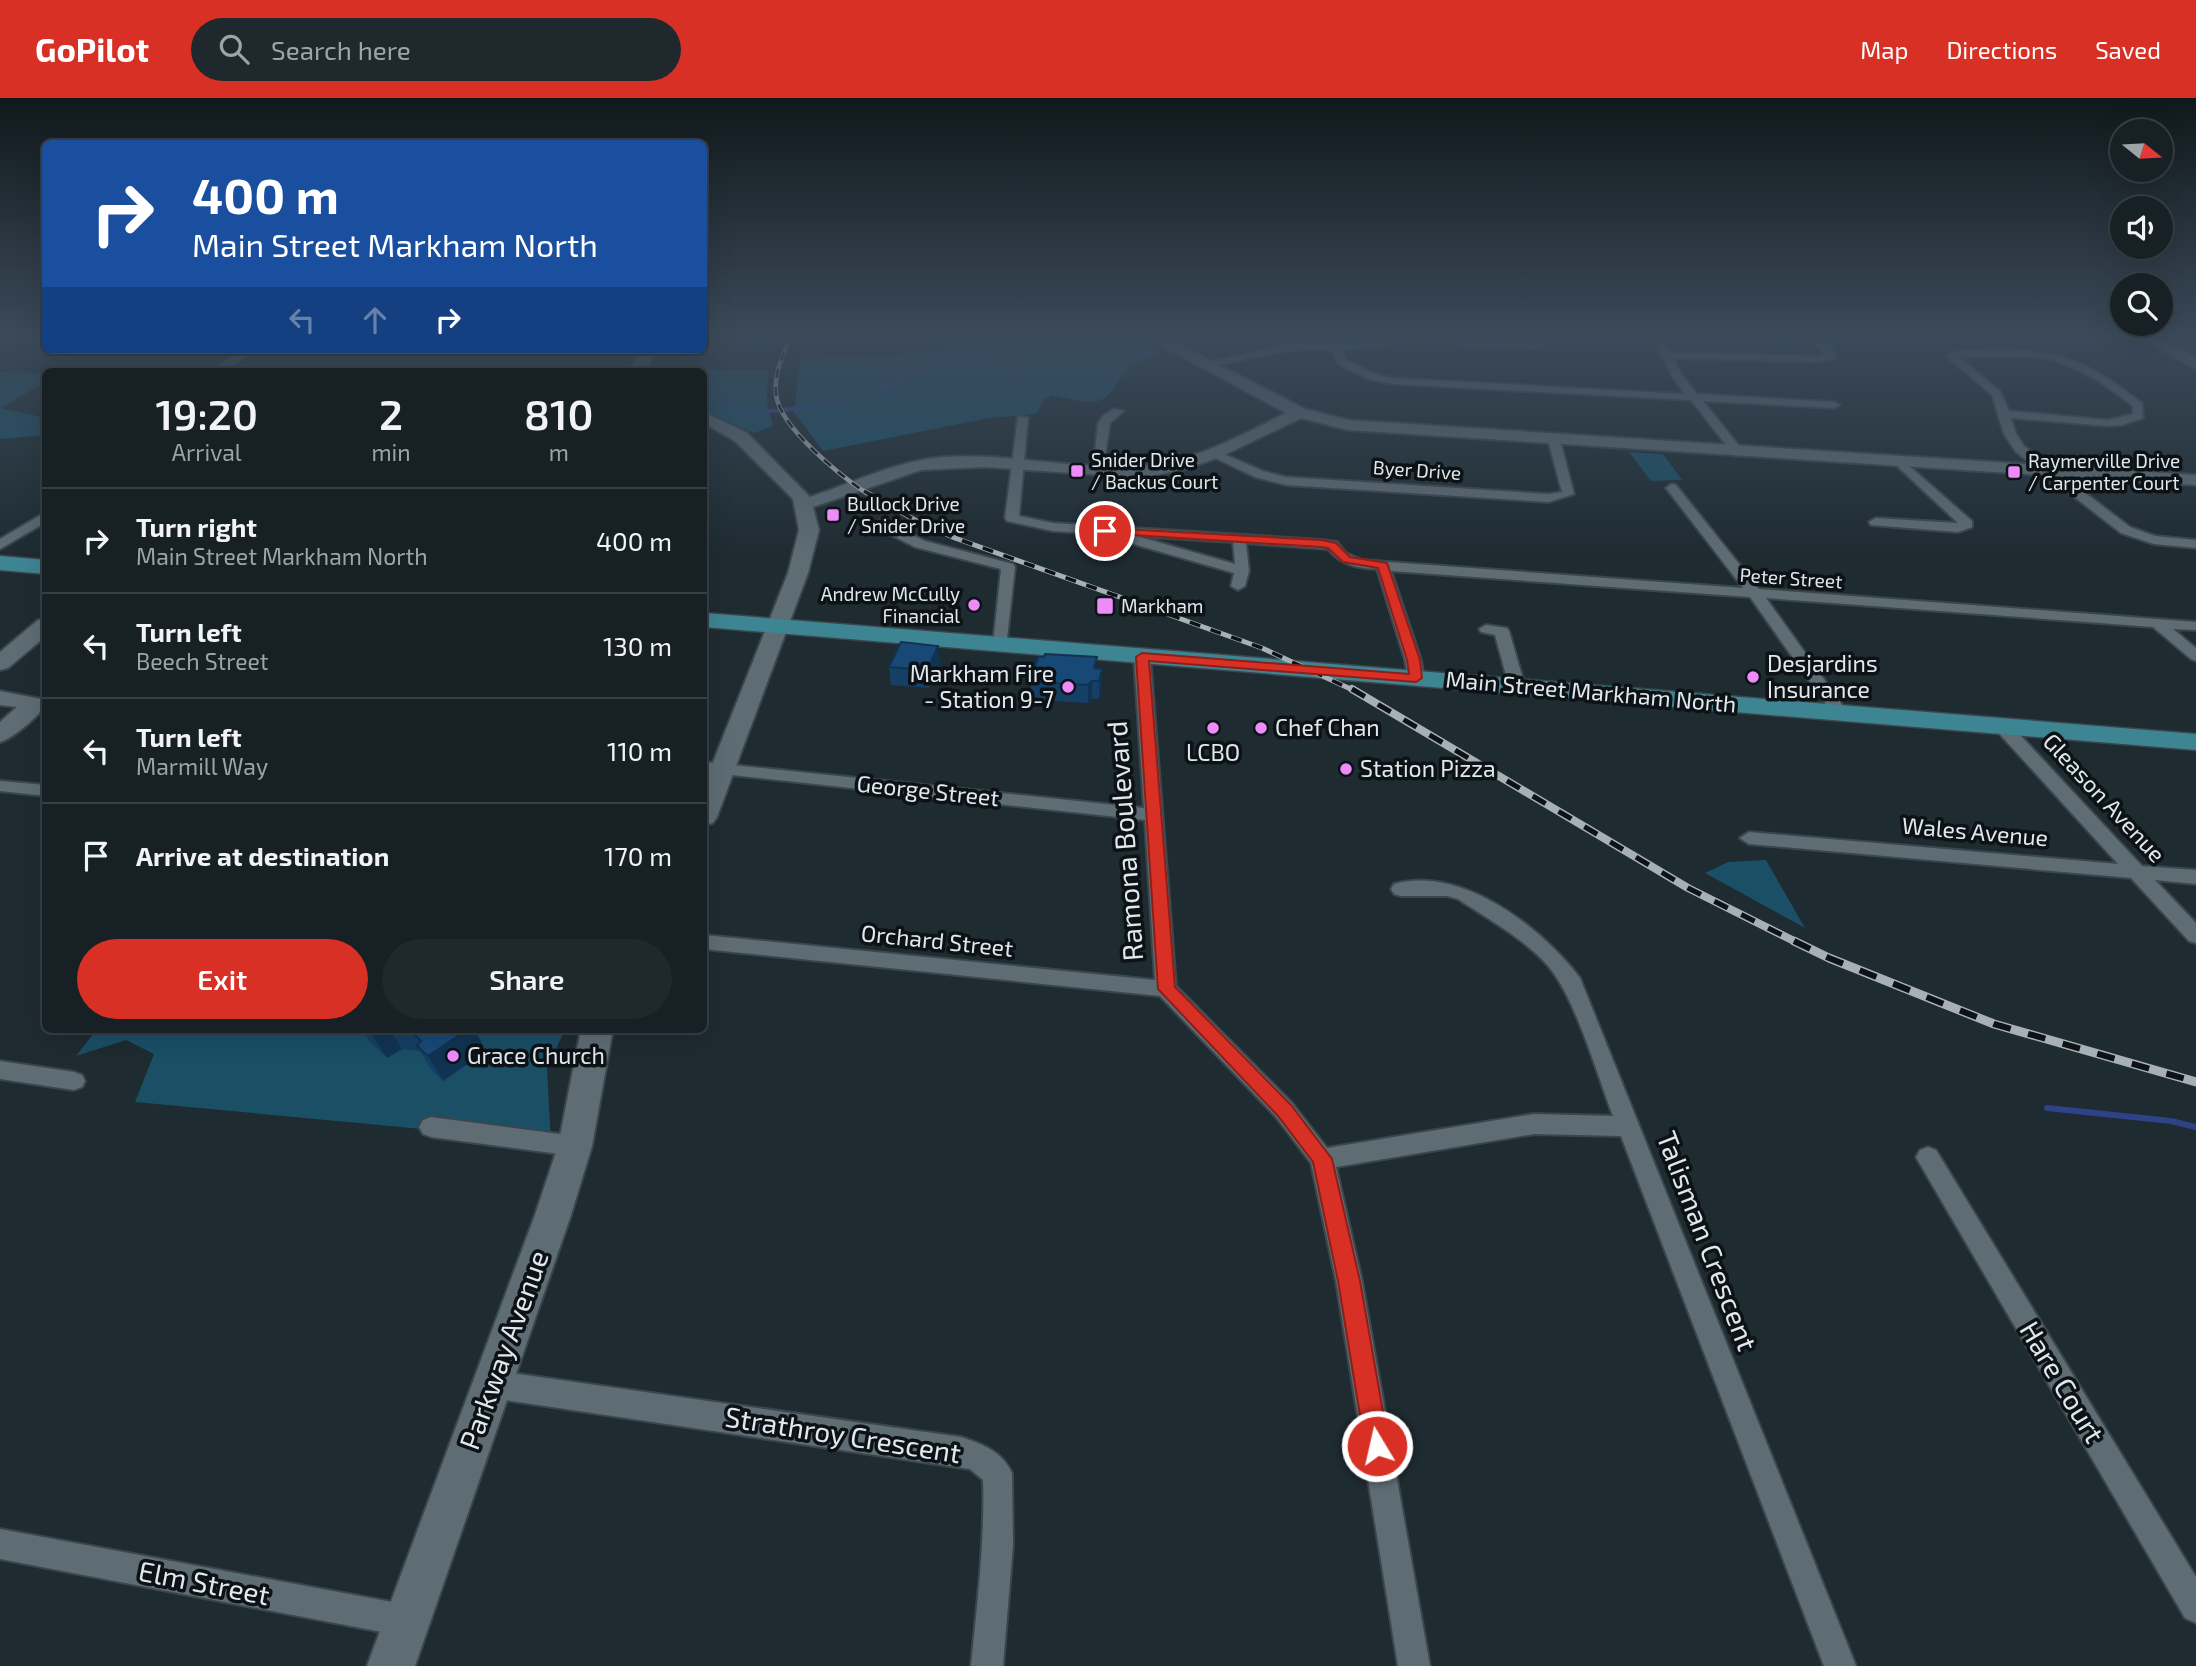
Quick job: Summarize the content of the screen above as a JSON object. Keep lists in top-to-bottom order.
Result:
{
  "streets": {
    "main road": ["Main Street Markham North"],
    "street": [
      "Byer Drive",
      "Peter Street",
      "George Street",
      "Gleason Avenue",
      "Wales Avenue",
      "Ramona Boulevard",
      "Orchard Street",
      "Talisman Crescent",
      "Parkway Avenue",
      "Hare Court",
      "Strathroy Crescent",
      "Elm Street"
    ]
  },
  "crossings": [
    ["Main Street Markham North", "Gleason Avenue"],
    ["Main Street Markham North", "Ramona Boulevard"],
    ["George Street", "Ramona Boulevard"],
    ["Gleason Avenue", "Wales Avenue"],
    ["Ramona Boulevard", "Orchard Street"],
    ["Ramona Boulevard", "Talisman Crescent"],
    ["Parkway Avenue", "Strathroy Crescent"],
    ["Parkway Avenue", "Elm Street"]
  ],
  "places": {
    "transit": [
      "Snider Drive / Backus Court",
      "Raymerville Drive / Carpenter Court",
      "Bullock Drive / Snider Drive",
      "Markham"
    ],
    "other": [
      "Andrew McCully Financial",
      "Desjardins Insurance",
      "Markham Fire - Station 9-7",
      "LCBO",
      "Chef Chan",
      "Station Pizza",
      "Grace Church"
    ]
  },
  "north": "right",
  "page": {
    "header": "GoPilot",
    "search": "Search here",
    "nav": ["Map", "Directions", "Saved"],
    "turn": ["400 m", "Main Street Markham North"],
    "eta": [
      "19:20",
      "Arrival",
      "2",
      "min",
      "810",
      "m"
    ],
    "list": [
      {
        "name": "Turn right",
        "note": "Main Street Markham North",
        "value": "400 m"
      },
      {
        "name": "Turn left",
        "note": "Beech Street",
        "value": "130 m"
      },
      {
        "name": "Turn left",
        "note": "Marmill Way",
        "value": "110 m"
      },
      {
        "name": "Arrive at destination",
        "value": "170 m"
      }
    ],
    "buttons": ["Exit", "Share"]
  }
}
